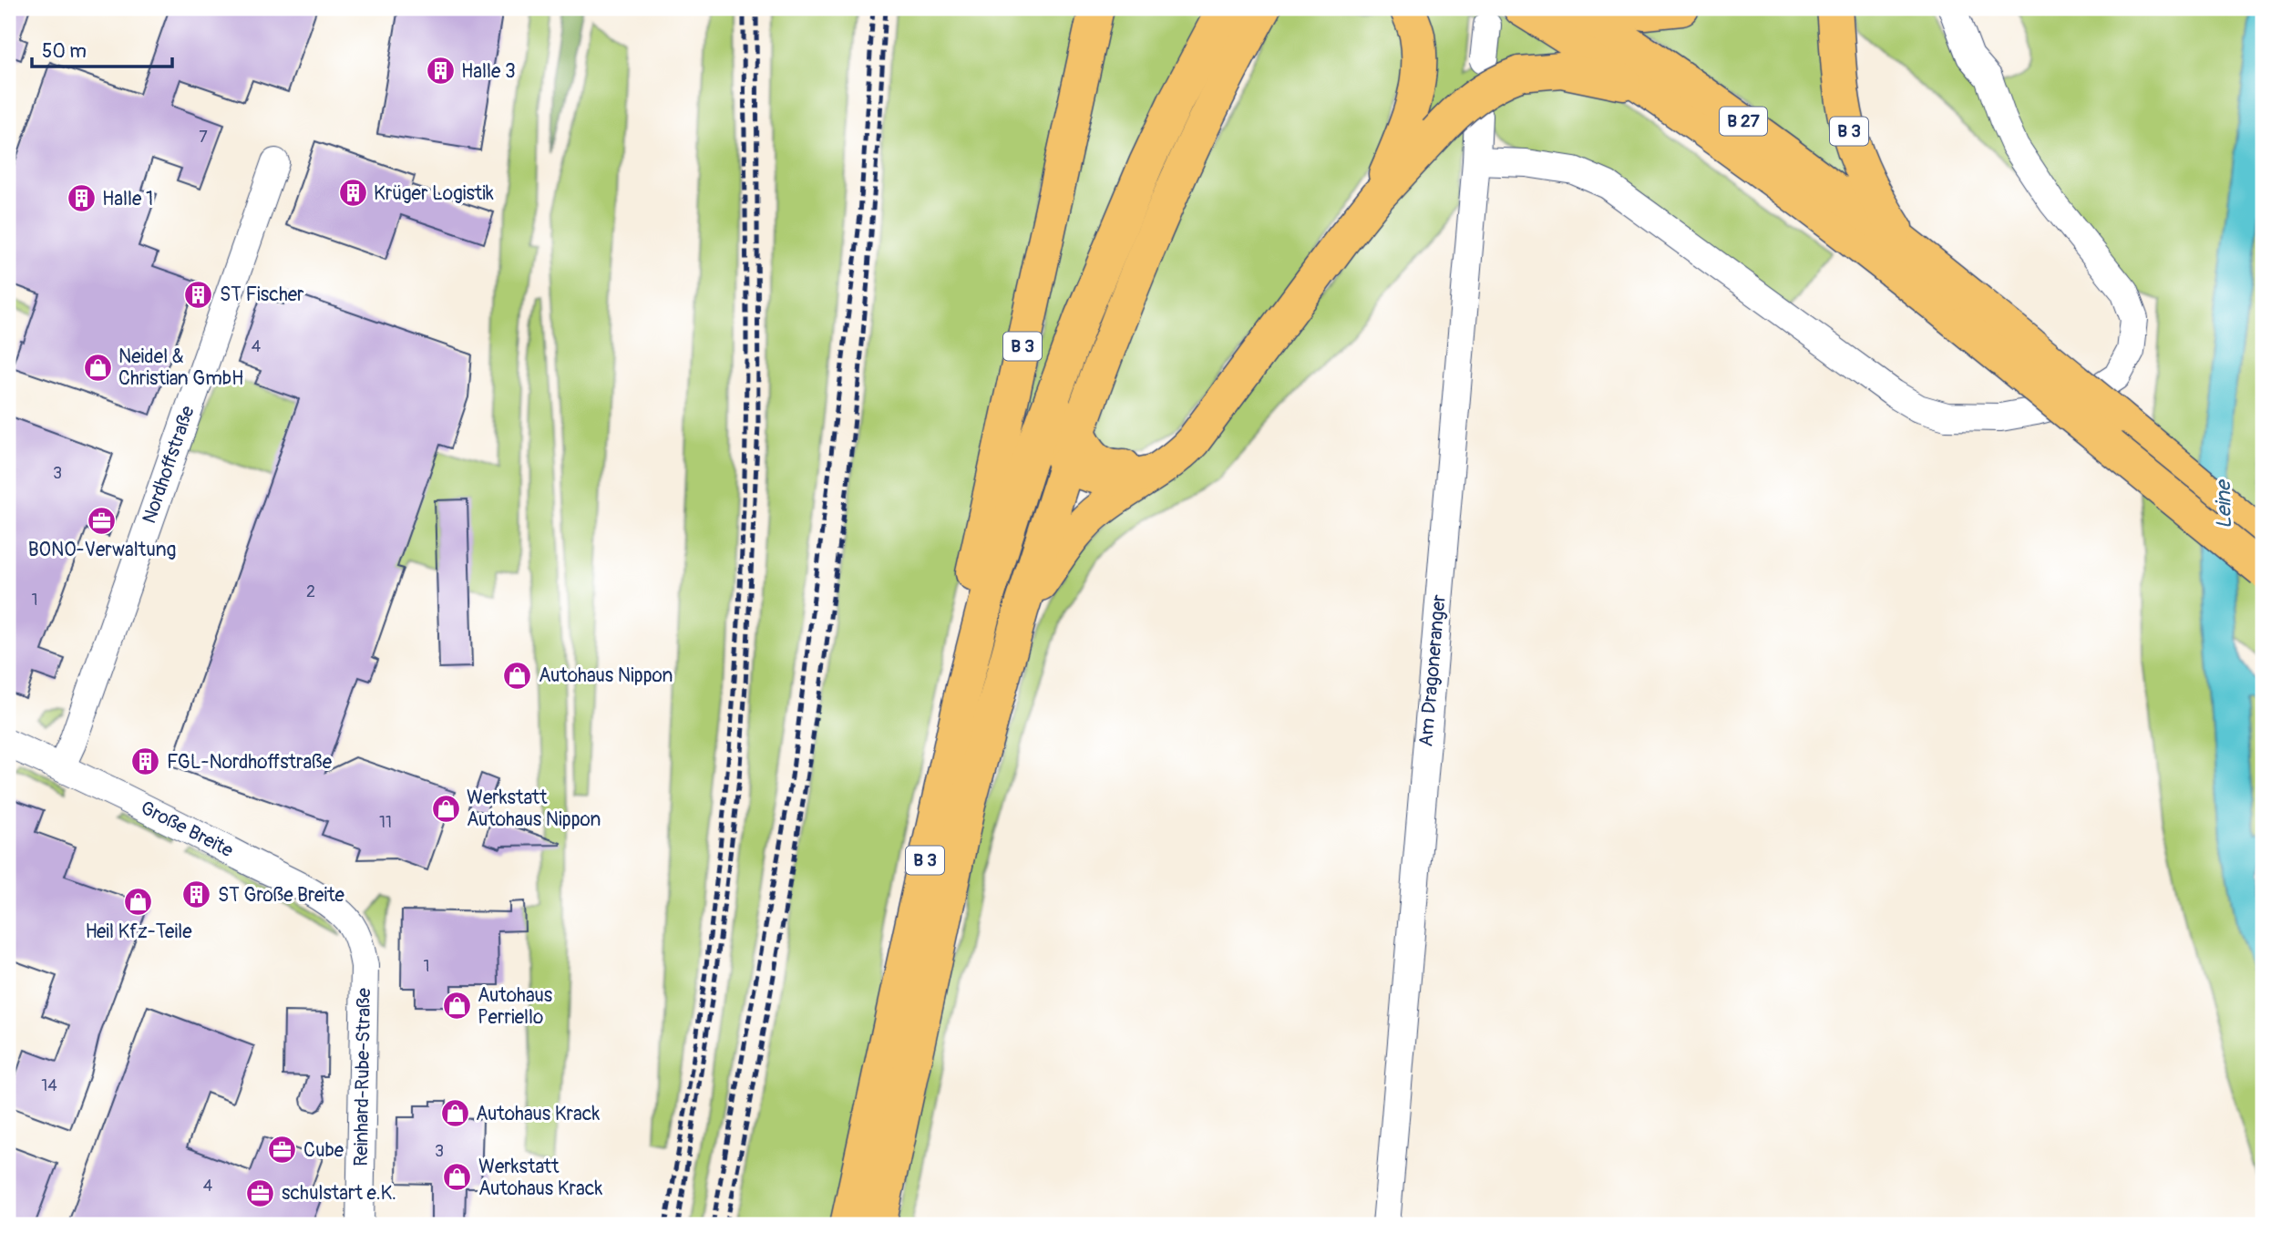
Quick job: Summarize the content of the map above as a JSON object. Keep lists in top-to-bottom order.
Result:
{
  "streets": {
    "main road": ["B 27", "B 3"],
    "street": [
      "Nordhoffstraße",
      "Am Dragoneranger",
      "Große Breite",
      "Reinhard-Rube-Straße"
    ]
  },
  "crossings": [
    ["B 27", "B 3"],
    ["Nordhoffstraße", "Große Breite"],
    ["Große Breite", "Reinhard-Rube-Straße"]
  ],
  "water": ["Leine"],
  "places": {
    "building": [
      "Halle 3",
      "Krüger Logistik",
      "Halle 1",
      "ST Fischer",
      "FGL-Nordhoffstraße",
      "ST Große Breite"
    ],
    "shop": [
      "Neidel & Christian GmbH",
      "Autohaus Nippon",
      "Werkstatt Autohaus Nippon",
      "Heil Kfz-Teile",
      "Autohaus Perriello",
      "Autohaus Krack",
      "Werkstatt Autohaus Krack"
    ],
    "office": ["BONO-Verwaltung", "Cube", "schulstart e.K."]
  },
  "house_numbers": [
    "7",
    "4",
    "3",
    "2",
    "1",
    "11",
    "1",
    "14",
    "3",
    "4"
  ],
  "scale_bar": "50 m"
}
